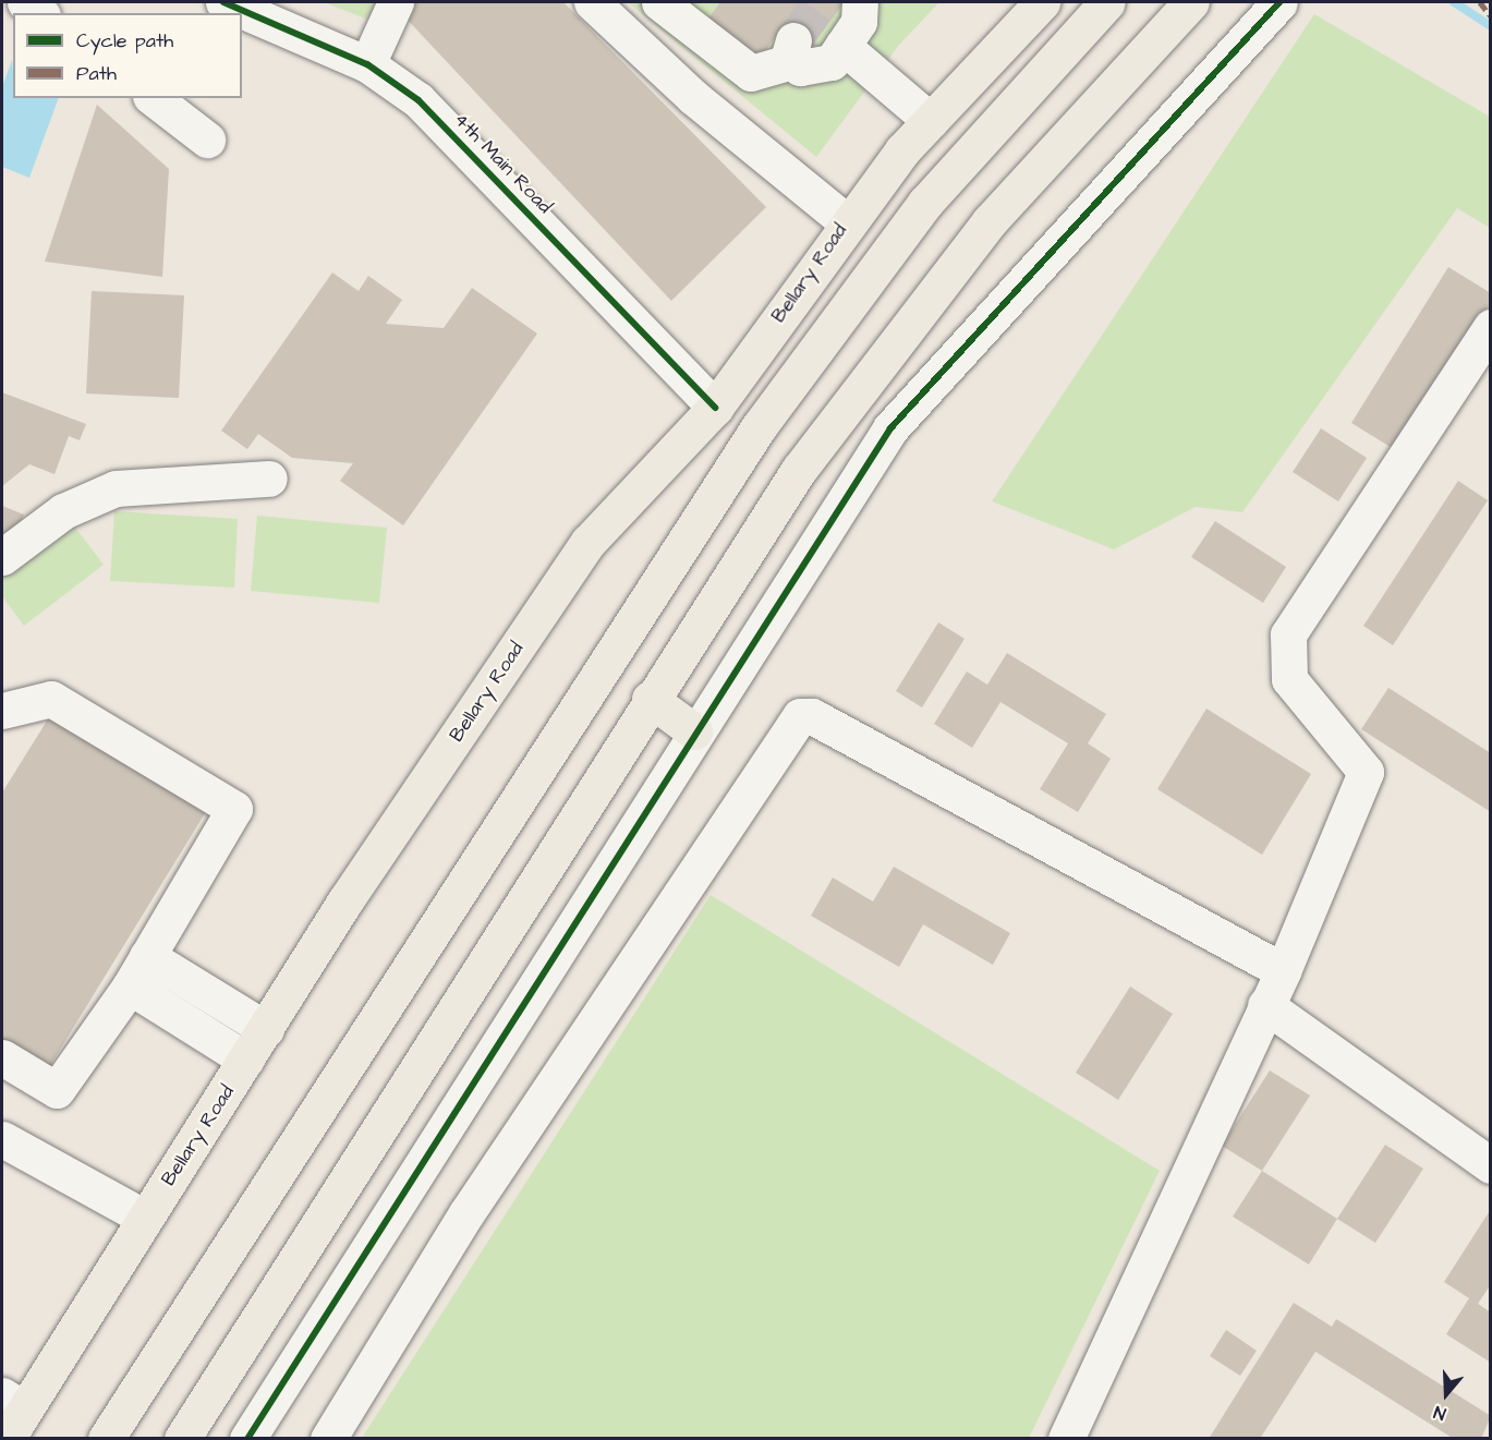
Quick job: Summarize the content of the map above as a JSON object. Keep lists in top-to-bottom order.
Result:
{
  "streets": {
    "highway": ["Bellary Road"],
    "street": ["4th Main Road"]
  },
  "crossings": [
    ["4th Main Road", "Bellary Road"]
  ],
  "legend": ["Cycle path", "Path"],
  "north": "bottom"
}
